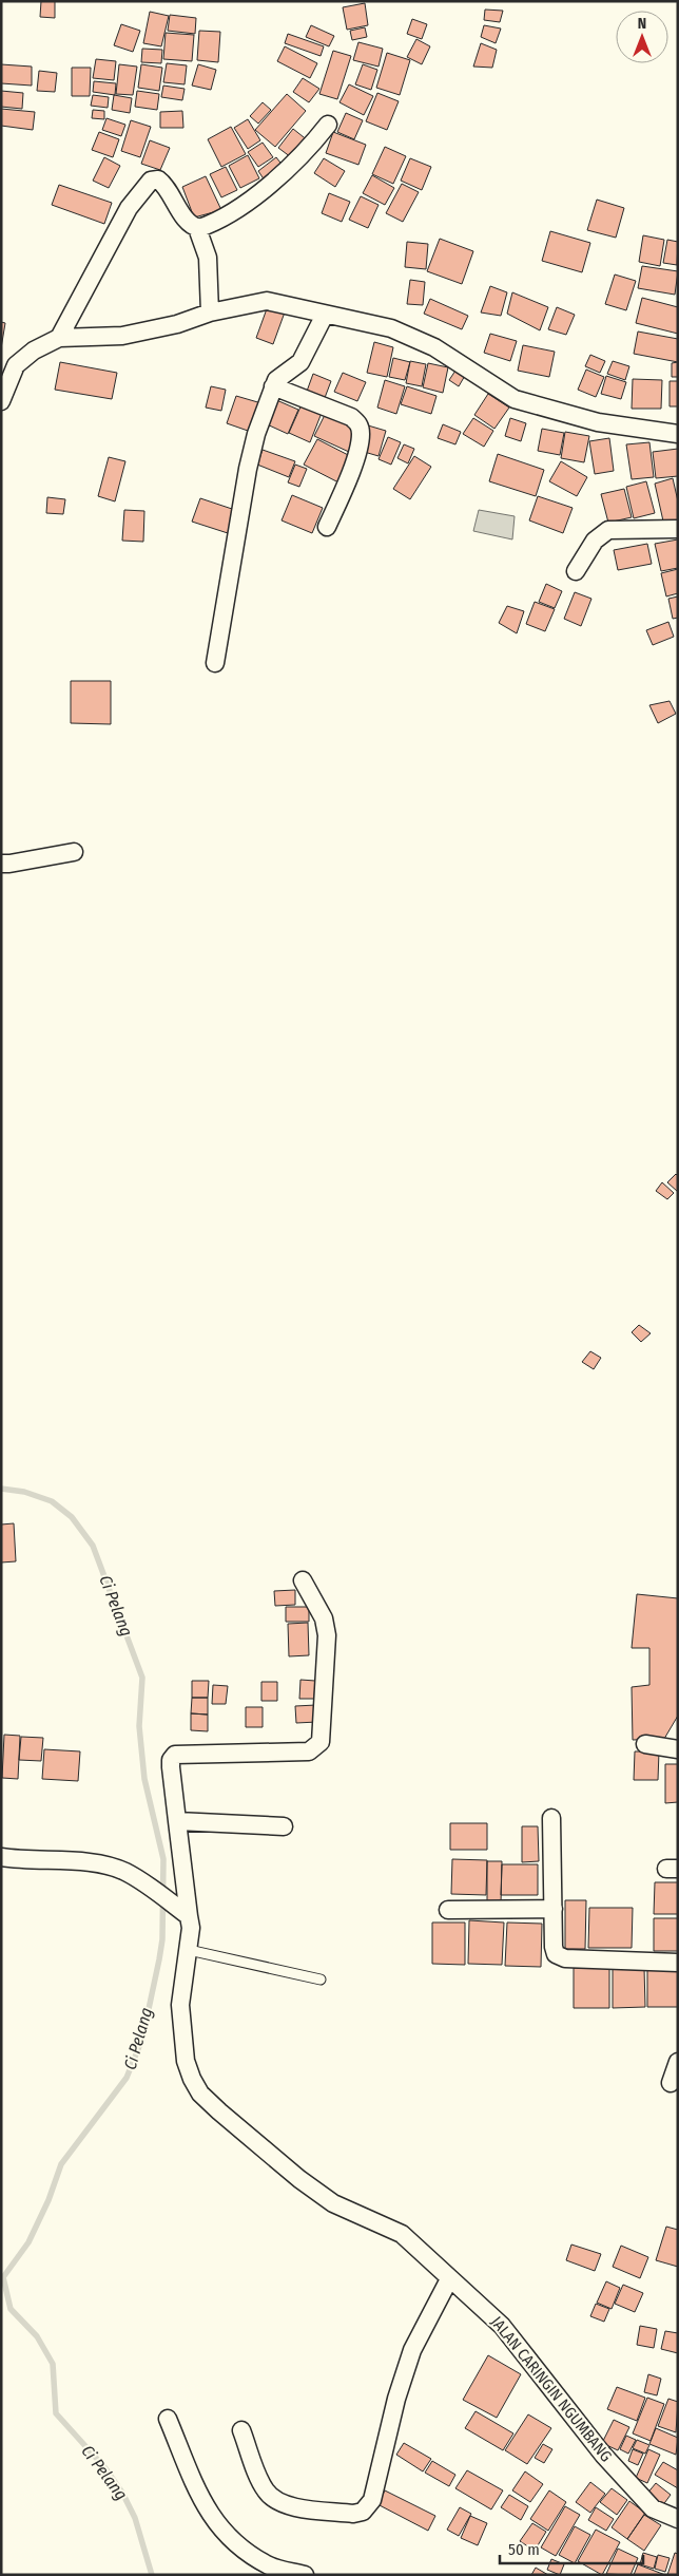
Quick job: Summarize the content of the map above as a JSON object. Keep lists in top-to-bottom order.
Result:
{
  "streets": {
    "street": ["JALAN CARINGIN NGUMBANG"]
  },
  "water": ["Ci Pelang"],
  "scale_bar": "50 m",
  "north": "top"
}
